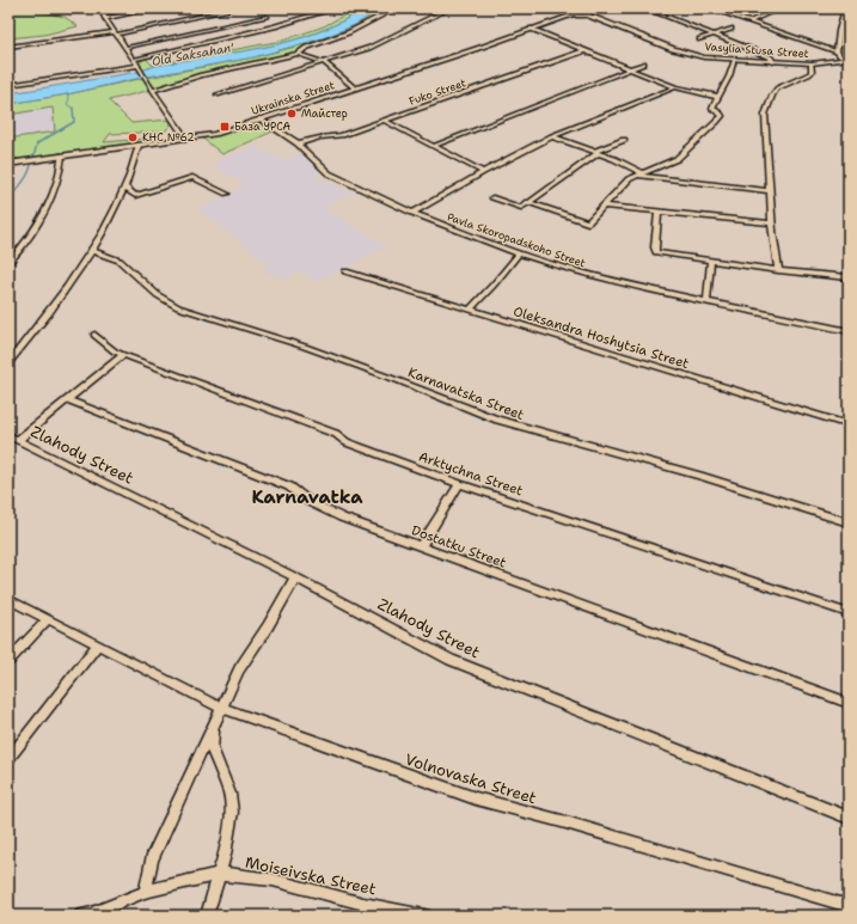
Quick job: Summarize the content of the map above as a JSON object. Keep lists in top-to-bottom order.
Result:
{
  "streets": {
    "main road": ["Vasylia Stusa Street"],
    "street": [
      "Fuko Street",
      "Ukrainska Street",
      "Pavla Skoropadskoho Street",
      "Oleksandra Hoshytsia Street",
      "Karnavatska Street",
      "Zlahody Street",
      "Arktychna Street",
      "Dostatku Street",
      "Volnovaska Street",
      "Moiseivska Street"
    ]
  },
  "crossings": [
    ["Fuko Street", "Pavla Skoropadskoho Street"],
    ["Ukrainska Street", "Pavla Skoropadskoho Street"]
  ],
  "districts": ["Karnavatka"],
  "water": ["Old Saksahan'"],
  "places": {
    "other": ["Майстер", "КНС №62"],
    "transit": ["База УРСА"]
  }
}
